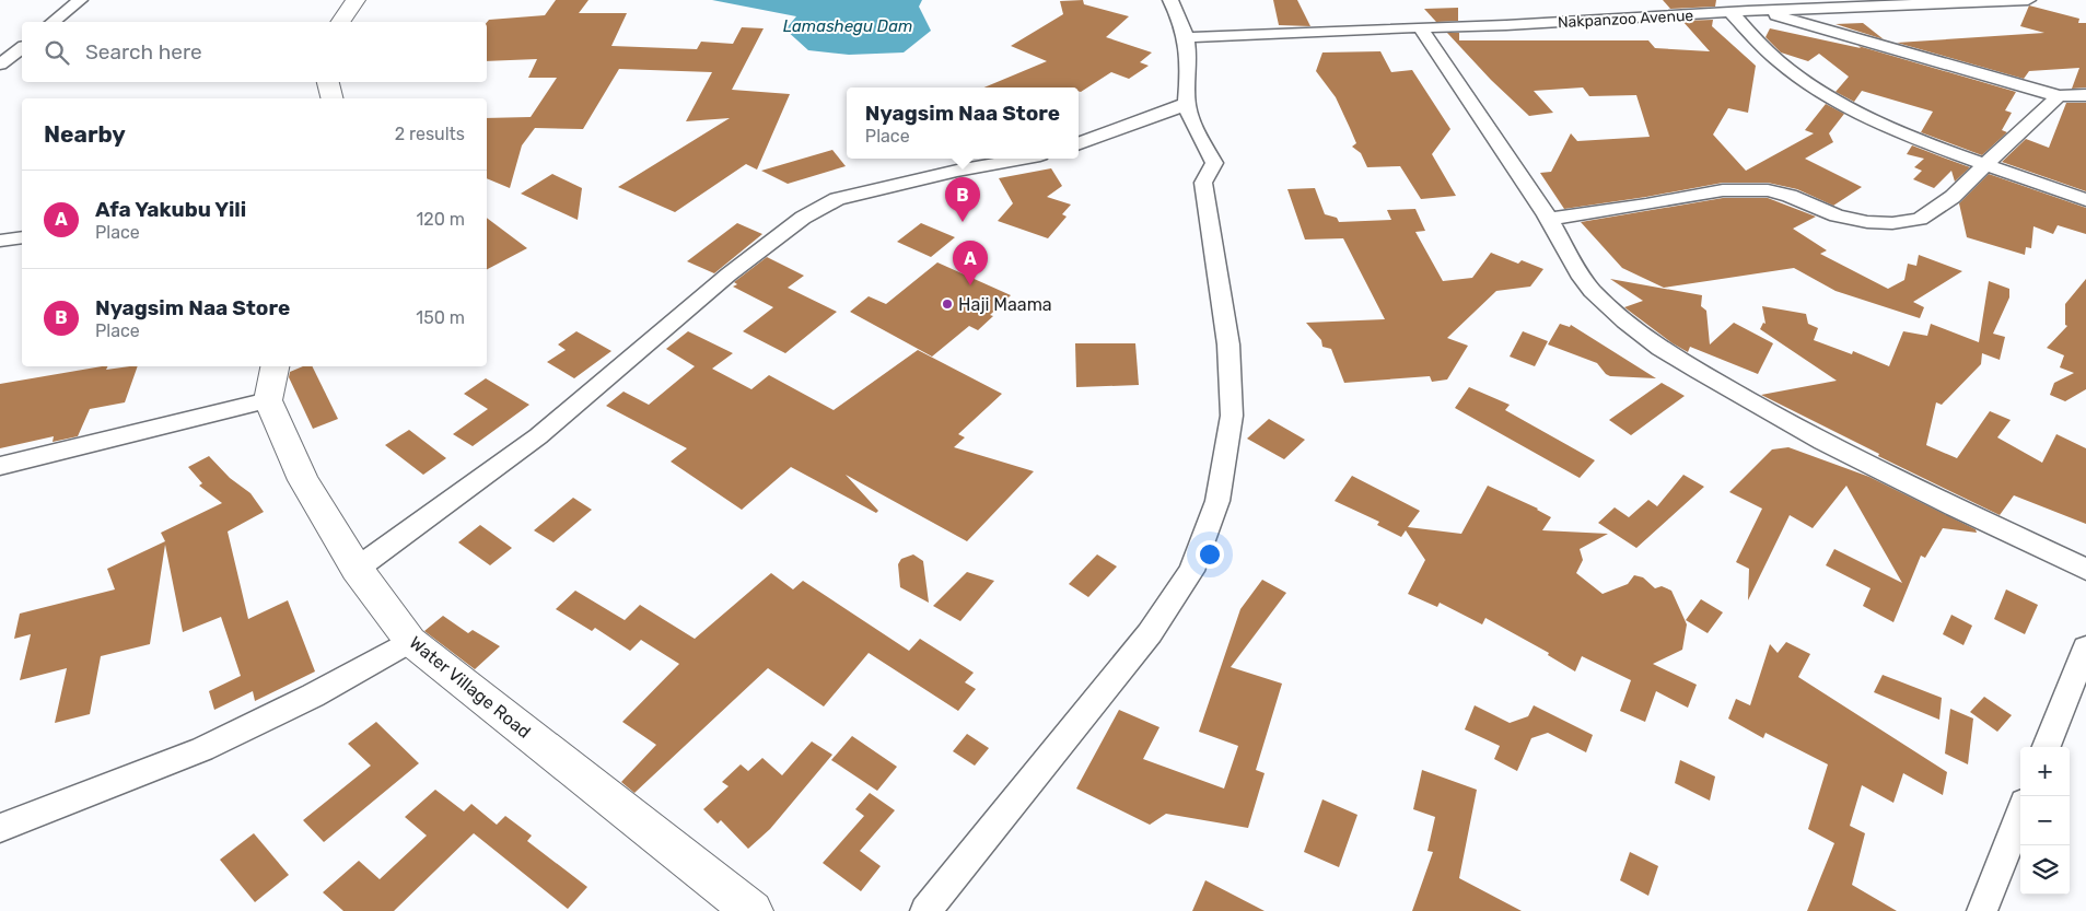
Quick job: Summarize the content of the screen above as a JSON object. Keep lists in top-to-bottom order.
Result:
{
  "streets": {
    "street": ["Nakpanzoo Avenue", "Water Village Road"]
  },
  "water": ["Lamashegu Dam"],
  "places": ["Haji Maama"],
  "page": {
    "search": "Search here",
    "popup": ["Nyagsim Naa Store", "Place"],
    "heading": ["Nearby", "2 results"],
    "list": [
      {
        "mark": "A",
        "name": "Afa Yakubu Yili",
        "note": "Place",
        "value": "120 m"
      },
      {
        "mark": "B",
        "name": "Nyagsim Naa Store",
        "note": "Place",
        "value": "150 m"
      }
    ],
    "pins": ["B", "A"],
    "map_buttons": ["+", "−"]
  }
}
